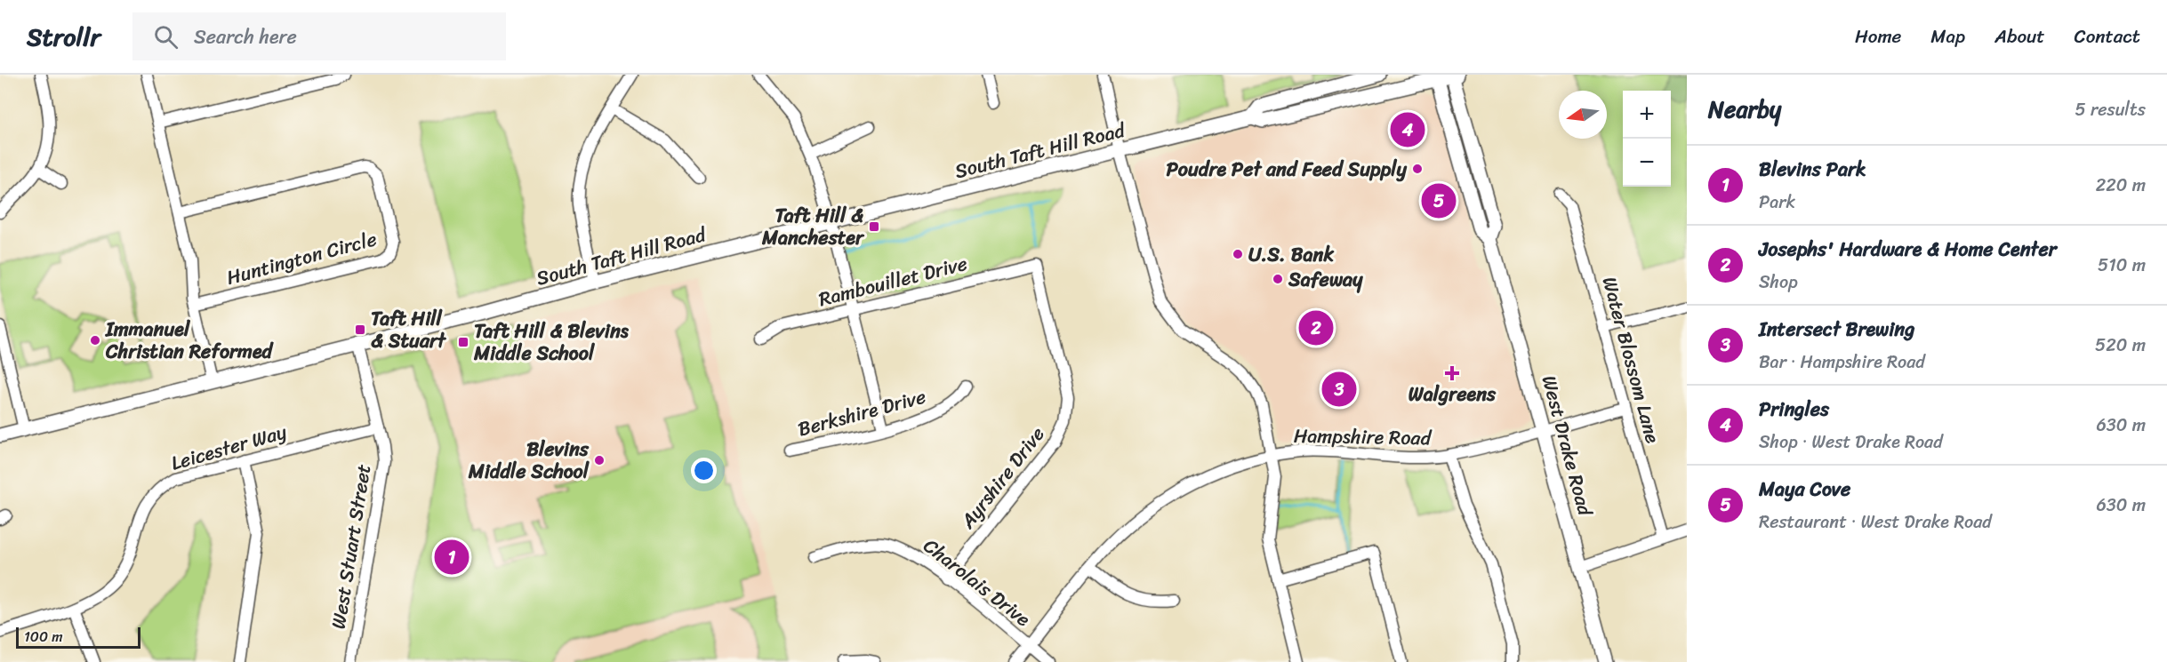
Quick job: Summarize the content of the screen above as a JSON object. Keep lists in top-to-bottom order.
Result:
{
  "streets": {
    "main road": ["South Taft Hill Road", "West Drake Road"],
    "street": [
      "Huntington Circle",
      "Rambouillet Drive",
      "Water Blossom Lane",
      "Berkshire Drive",
      "Hampshire Road",
      "Leicester Way",
      "Ayrshire Drive",
      "West Stuart Street",
      "Charolais Drive"
    ]
  },
  "crossings": [
    ["South Taft Hill Road", "West Drake Road"],
    ["South Taft Hill Road", "West Stuart Street"],
    ["Rambouillet Drive", "Ayrshire Drive"],
    ["Water Blossom Lane", "Hampshire Road"],
    ["Hampshire Road", "West Drake Road"],
    ["Hampshire Road", "Charolais Drive"],
    ["Leicester Way", "West Stuart Street"],
    ["Ayrshire Drive", "Charolais Drive"]
  ],
  "places": {
    "other": [
      "Poudre Pet and Feed Supply",
      "U.S. Bank",
      "Safeway",
      "Immanuel Christian Reformed",
      "Blevins Middle School"
    ],
    "transit": ["Taft Hill & Manchester", "Taft Hill & Stuart", "Taft Hill & Blevins Middle School"],
    "health": ["Walgreens"]
  },
  "scale_bar": "100 m",
  "north": "left",
  "page": {
    "header": "Strollr",
    "search": "Search here",
    "nav": [
      "Home",
      "Map",
      "About",
      "Contact"
    ],
    "heading": ["Nearby", "5 results"],
    "map_buttons": ["+", "−"],
    "pins": [
      "4",
      "5",
      "2",
      "3",
      "1"
    ],
    "list": [
      {
        "mark": "1",
        "name": "Blevins Park",
        "note": "Park",
        "value": "220 m"
      },
      {
        "mark": "2",
        "name": "Josephs' Hardware & Home Center",
        "note": "Shop",
        "value": "510 m"
      },
      {
        "mark": "3",
        "name": "Intersect Brewing",
        "note": "Bar · Hampshire Road",
        "value": "520 m"
      },
      {
        "mark": "4",
        "name": "Pringles",
        "note": "Shop · West Drake Road",
        "value": "630 m"
      },
      {
        "mark": "5",
        "name": "Maya Cove",
        "note": "Restaurant · West Drake Road",
        "value": "630 m"
      }
    ],
    "scale": "100 m"
  }
}
